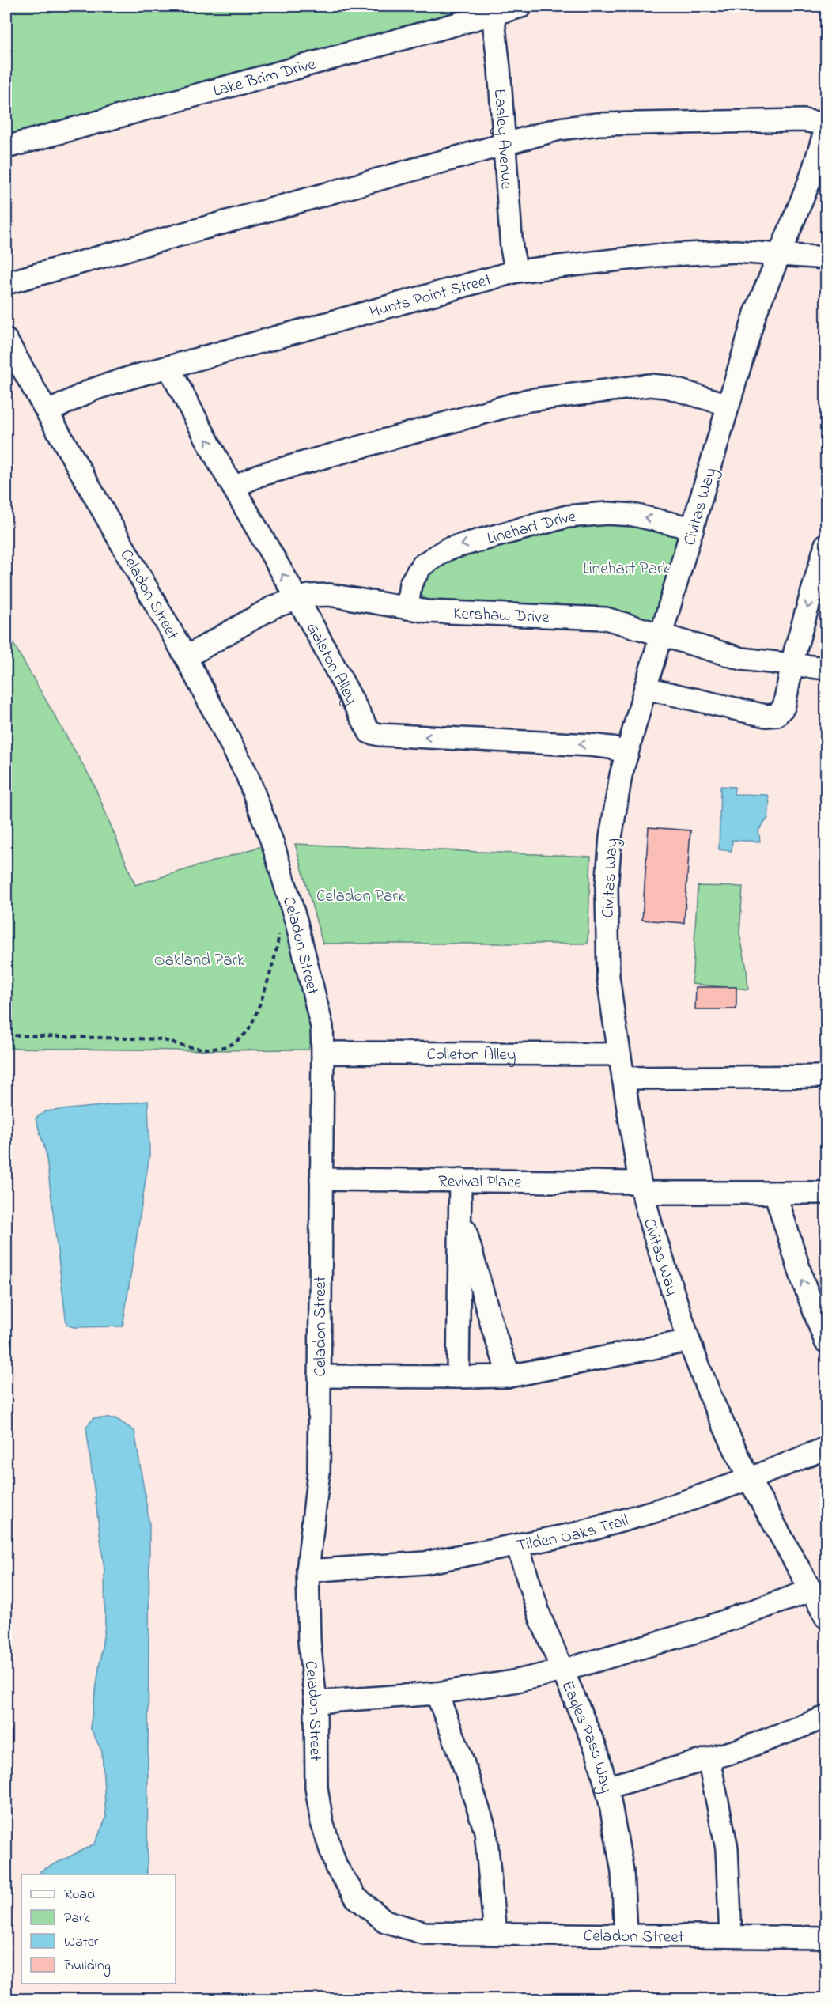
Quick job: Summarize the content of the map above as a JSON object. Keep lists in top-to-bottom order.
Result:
{
  "streets": {
    "street": [
      "Lake Brim Drive",
      "Easley Avenue",
      "Hunts Point Street",
      "Civitas Way",
      "Linehart Drive",
      "Celadon Street",
      "Kershaw Drive",
      "Galston Alley",
      "Colleton Alley",
      "Revival Place",
      "Tilden Oaks Trail",
      "Eagles Pass Way"
    ]
  },
  "crossings": [
    ["Lake Brim Drive", "Easley Avenue"],
    ["Easley Avenue", "Hunts Point Street"],
    ["Hunts Point Street", "Civitas Way"],
    ["Hunts Point Street", "Celadon Street"],
    ["Hunts Point Street", "Galston Alley"],
    ["Civitas Way", "Linehart Drive"],
    ["Civitas Way", "Kershaw Drive"],
    ["Civitas Way", "Galston Alley"],
    ["Civitas Way", "Colleton Alley"],
    ["Civitas Way", "Revival Place"],
    ["Civitas Way", "Tilden Oaks Trail"],
    ["Linehart Drive", "Kershaw Drive"],
    ["Celadon Street", "Kershaw Drive"],
    ["Celadon Street", "Colleton Alley"],
    ["Celadon Street", "Revival Place"],
    ["Celadon Street", "Tilden Oaks Trail"],
    ["Celadon Street", "Eagles Pass Way"],
    ["Kershaw Drive", "Galston Alley"],
    ["Tilden Oaks Trail", "Eagles Pass Way"]
  ],
  "one_way": ["Galston Alley"],
  "parks": ["Linehart Park", "Celadon Park", "Oakland Park"],
  "legend": [
    "Road",
    "Park",
    "Water",
    "Building"
  ]
}
